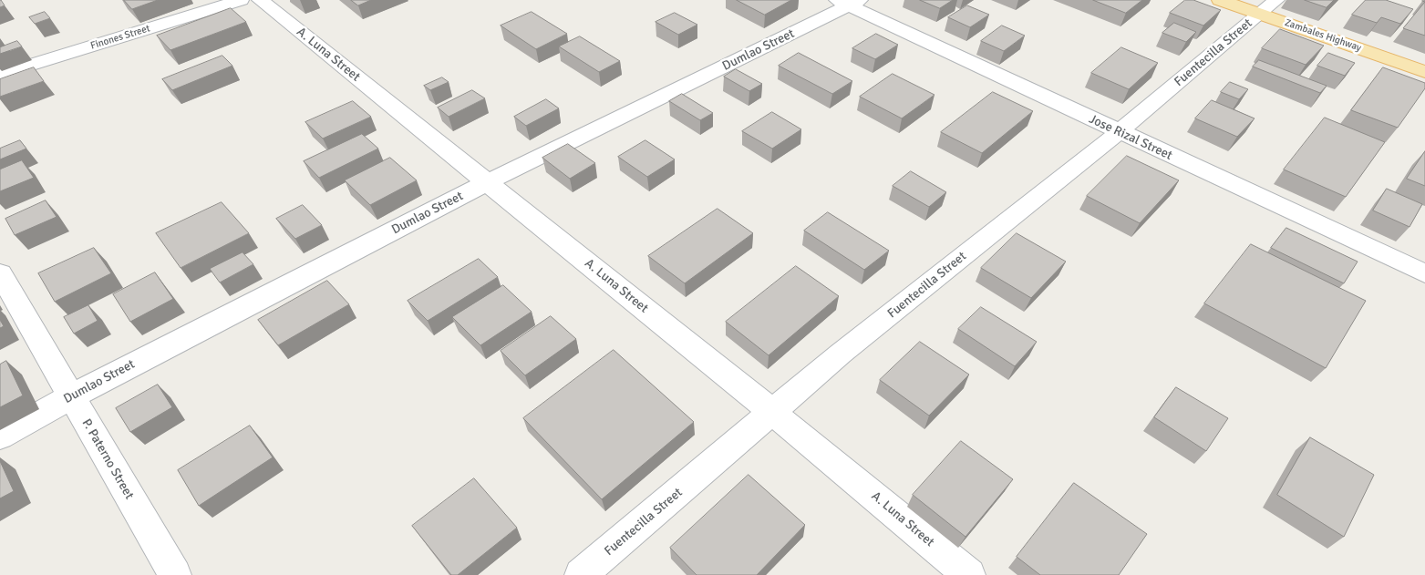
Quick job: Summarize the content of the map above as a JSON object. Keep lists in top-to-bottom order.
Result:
{
  "streets": {
    "main road": ["Zambales Highway"],
    "street": [
      "Finones Street",
      "Dumlao Street",
      "Fuentecilla Street",
      "A. Luna Street",
      "Jose Rizal Street",
      "P. Paterno Street"
    ]
  },
  "crossings": [
    ["Zambales Highway", "Fuentecilla Street"],
    ["Dumlao Street", "A. Luna Street"],
    ["Dumlao Street", "Jose Rizal Street"],
    ["Dumlao Street", "P. Paterno Street"],
    ["Fuentecilla Street", "A. Luna Street"],
    ["Fuentecilla Street", "Jose Rizal Street"]
  ]
}
